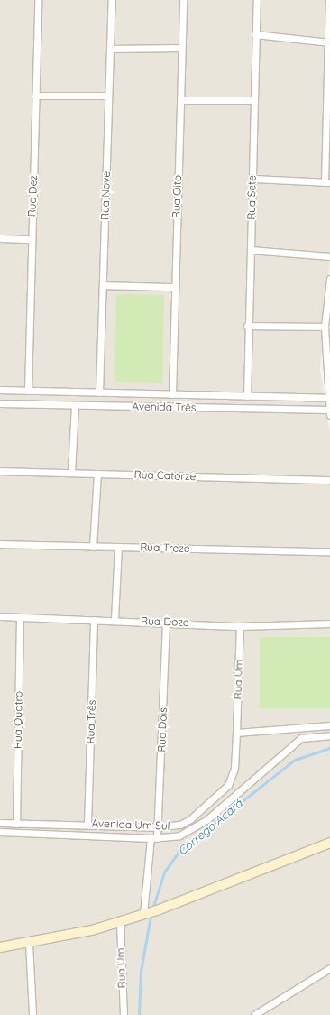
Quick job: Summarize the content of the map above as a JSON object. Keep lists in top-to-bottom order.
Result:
{
  "streets": {
    "street": [
      "Rua Dez",
      "Rua Nove",
      "Rua Oito",
      "Rua Sete",
      "Avenida Três",
      "Rua Catorze",
      "Rua Treze",
      "Rua Doze",
      "Rua Um",
      "Rua Quatro",
      "Rua Três",
      "Rua Dois",
      "Avenida Um Sul"
    ]
  },
  "crossings": [
    ["Rua Dez", "Avenida Três"],
    ["Rua Nove", "Avenida Três"],
    ["Rua Oito", "Avenida Três"],
    ["Rua Sete", "Avenida Três"],
    ["Rua Doze", "Rua Um"],
    ["Rua Doze", "Rua Quatro"],
    ["Rua Doze", "Rua Três"],
    ["Rua Doze", "Rua Dois"],
    ["Rua Um", "Avenida Um Sul"],
    ["Rua Quatro", "Avenida Um Sul"],
    ["Rua Três", "Avenida Um Sul"],
    ["Rua Dois", "Avenida Um Sul"]
  ],
  "water": ["Córrego Acará"]
}
